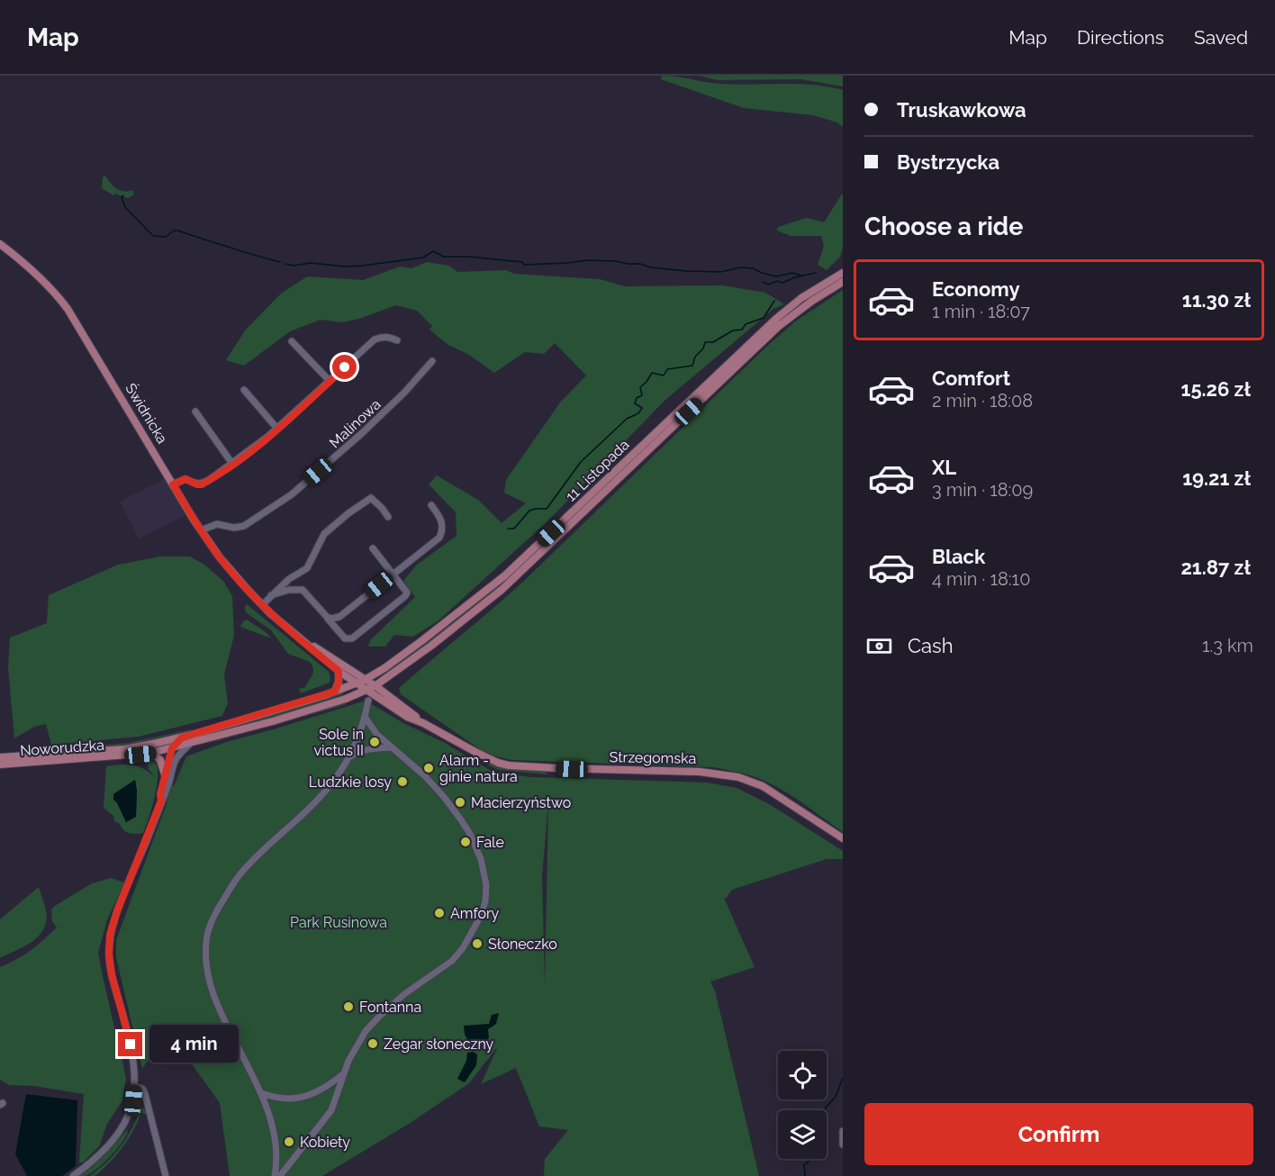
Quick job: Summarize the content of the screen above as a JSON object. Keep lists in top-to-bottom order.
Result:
{
  "streets": {
    "main road": [
      "Świdnicka",
      "11 Listopada",
      "Noworudzka",
      "Strzegomska"
    ],
    "street": ["Malinowa"]
  },
  "crossings": [
    ["Świdnicka", "Malinowa"],
    ["Świdnicka", "11 Listopada"],
    ["Świdnicka", "Noworudzka"],
    ["Świdnicka", "Strzegomska"],
    ["11 Listopada", "Noworudzka"],
    ["11 Listopada", "Strzegomska"],
    ["Noworudzka", "Strzegomska"]
  ],
  "parks": ["Park Rusinowa"],
  "places": [
    "Sole in victus II",
    "Alarm - ginie natura",
    "Ludzkie losy",
    "Macierzyństwo",
    "Fale",
    "Amfory",
    "Słoneczko",
    "Fontanna",
    "Zegar słoneczny",
    "Kobiety"
  ],
  "page": {
    "header": "Map",
    "nav": ["Map", "Directions", "Saved"],
    "banner": ["Truskawkowa", "Bystrzycka"],
    "heading": "Choose a ride",
    "list": [
      {
        "name": "Economy",
        "note": "1 min · 18:07",
        "value": "11.30 zł"
      },
      {
        "name": "Comfort",
        "note": "2 min · 18:08",
        "value": "15.26 zł"
      },
      {
        "name": "XL",
        "note": "3 min · 18:09",
        "value": "19.21 zł"
      },
      {
        "name": "Black",
        "note": "4 min · 18:10",
        "value": "21.87 zł"
      }
    ],
    "pay": ["Cash", "1.3 km"],
    "bubble": "4 min",
    "buttons": "Confirm"
  }
}
